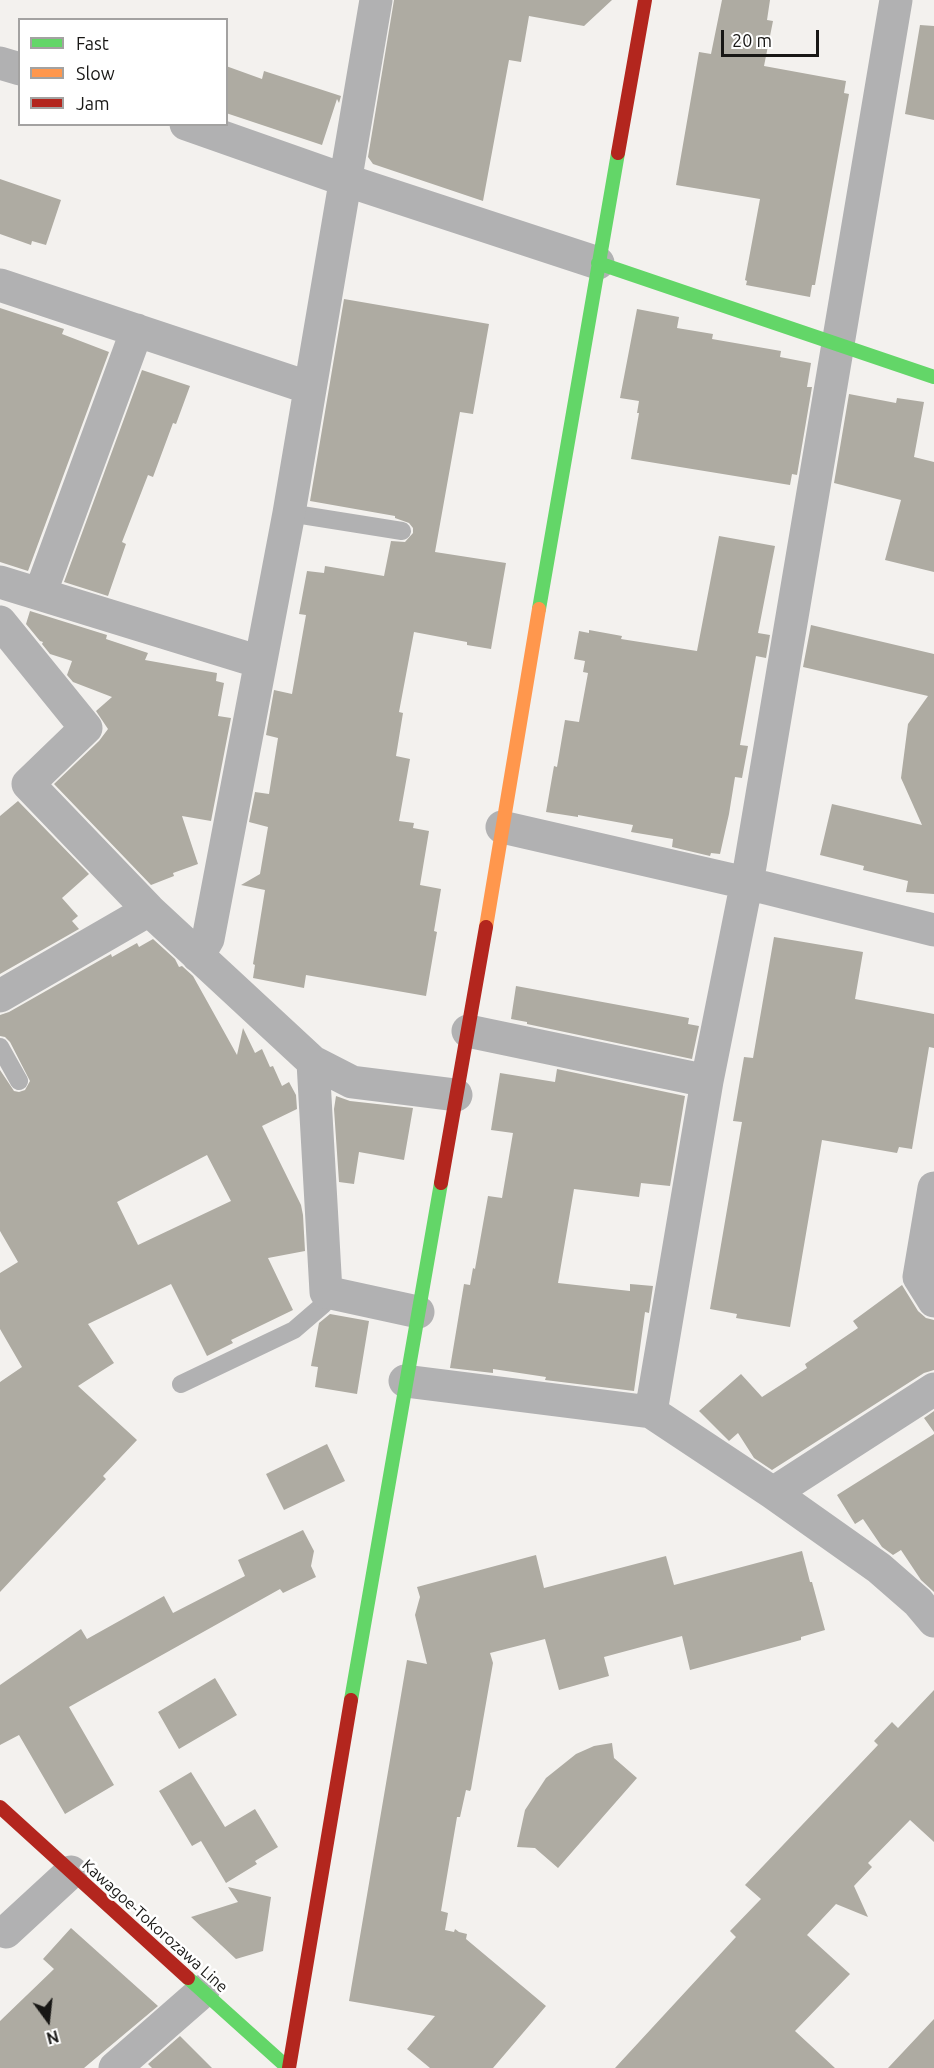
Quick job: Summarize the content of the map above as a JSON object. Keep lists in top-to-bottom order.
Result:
{
  "streets": {
    "street": ["Kawagoe-Tokorozawa Line"]
  },
  "legend": ["Fast", "Slow", "Jam"],
  "scale_bar": "20 m",
  "north": "bottom"
}
